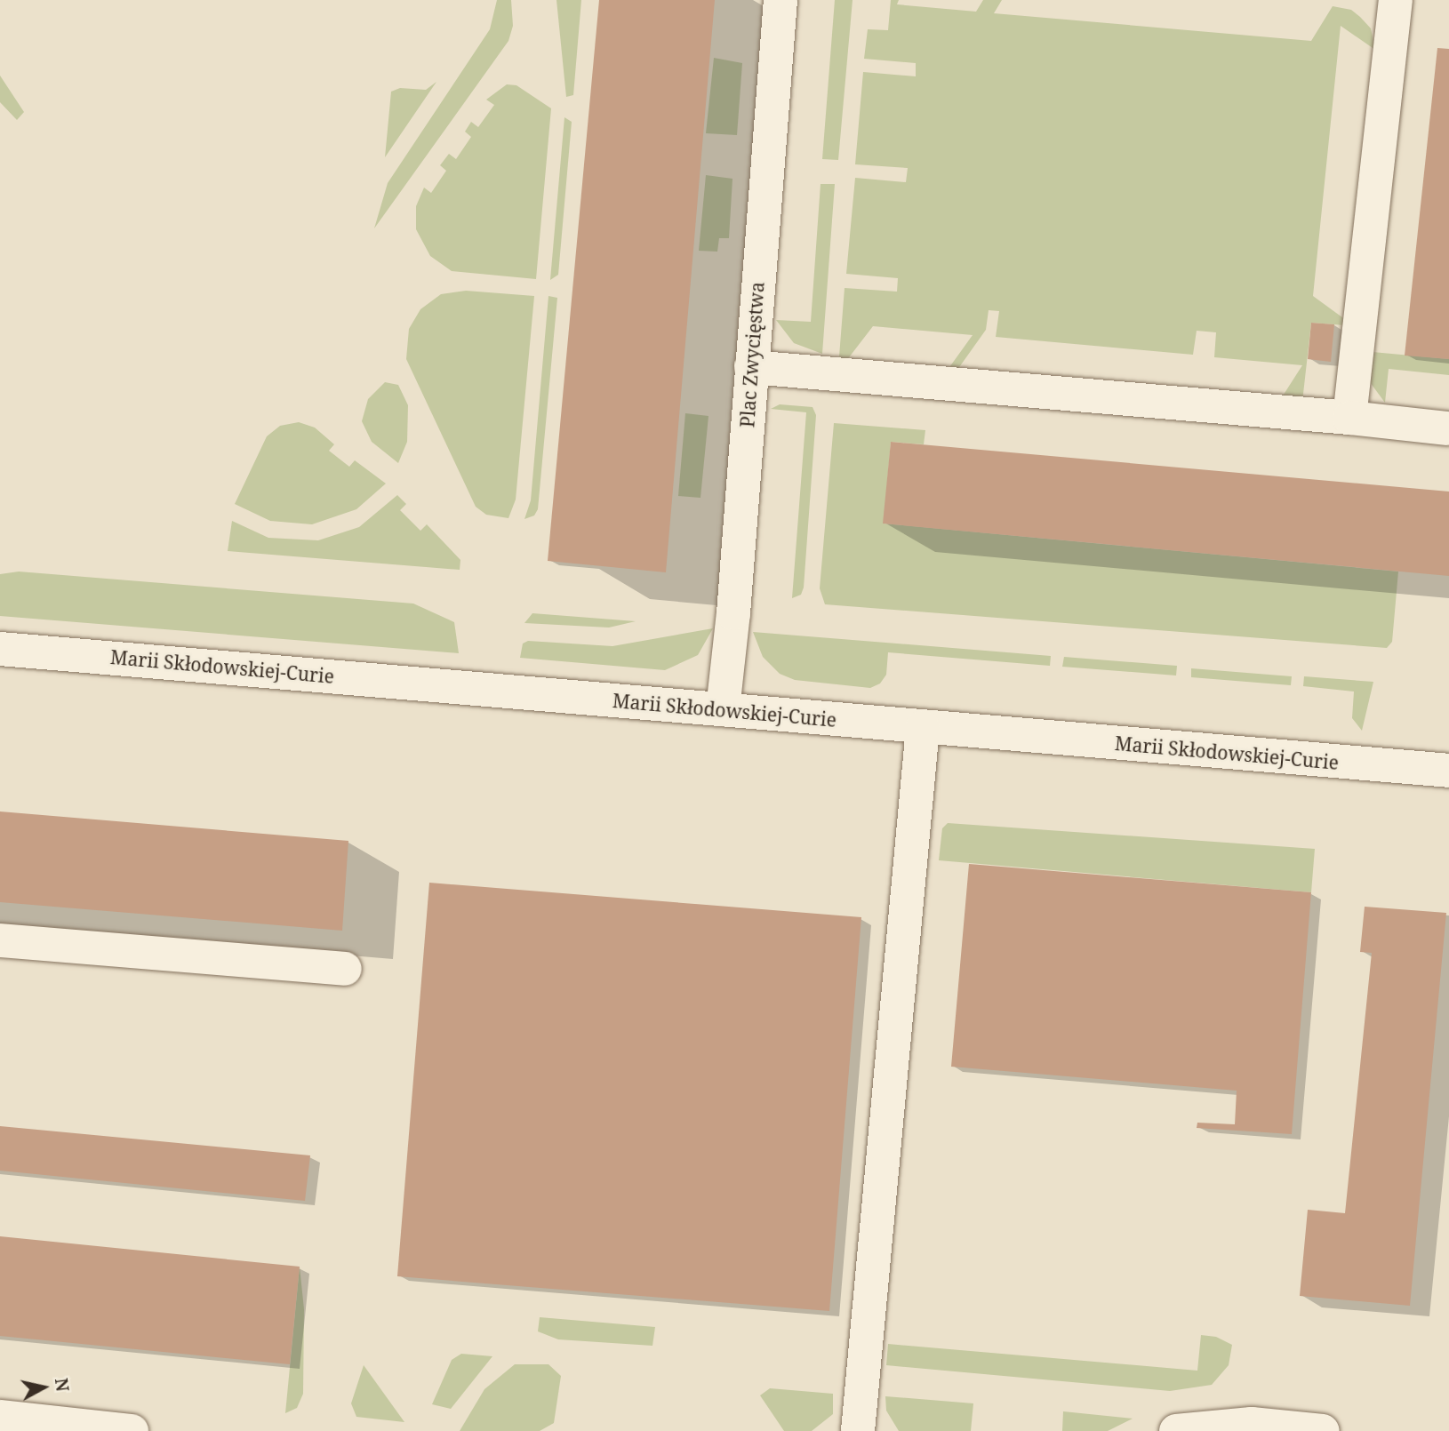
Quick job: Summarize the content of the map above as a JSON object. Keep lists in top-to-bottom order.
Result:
{
  "streets": {
    "street": ["Plac Zwycięstwa", "Marii Skłodowskiej-Curie"]
  },
  "crossings": [
    ["Plac Zwycięstwa", "Marii Skłodowskiej-Curie"]
  ],
  "north": "right"
}
